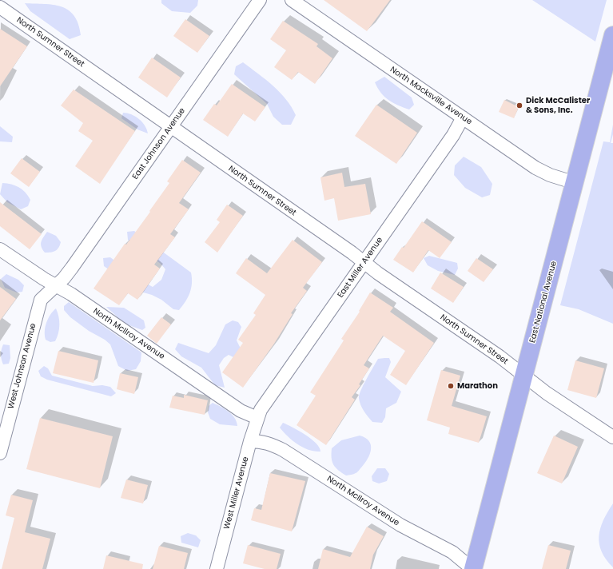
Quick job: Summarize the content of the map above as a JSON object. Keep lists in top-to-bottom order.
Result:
{
  "streets": {
    "main road": ["East National Avenue"],
    "street": [
      "North Sumner Street",
      "North Macksville Avenue",
      "East Johnson Avenue",
      "East Miller Avenue",
      "North McIlroy Avenue",
      "West Johnson Avenue",
      "West Miller Avenue"
    ]
  },
  "crossings": [
    ["North Sumner Street", "East Johnson Avenue"],
    ["North Sumner Street", "East Miller Avenue"],
    ["North Sumner Street", "East National Avenue"],
    ["North Macksville Avenue", "East Miller Avenue"],
    ["North Macksville Avenue", "East National Avenue"],
    ["East Johnson Avenue", "North McIlroy Avenue"],
    ["East Johnson Avenue", "West Johnson Avenue"],
    ["East Miller Avenue", "North McIlroy Avenue"],
    ["East Miller Avenue", "West Miller Avenue"],
    ["East National Avenue", "North McIlroy Avenue"],
    ["North McIlroy Avenue", "West Johnson Avenue"],
    ["North McIlroy Avenue", "West Miller Avenue"]
  ],
  "places": ["Dick McCalister & Sons, Inc.", "Marathon"]
}
